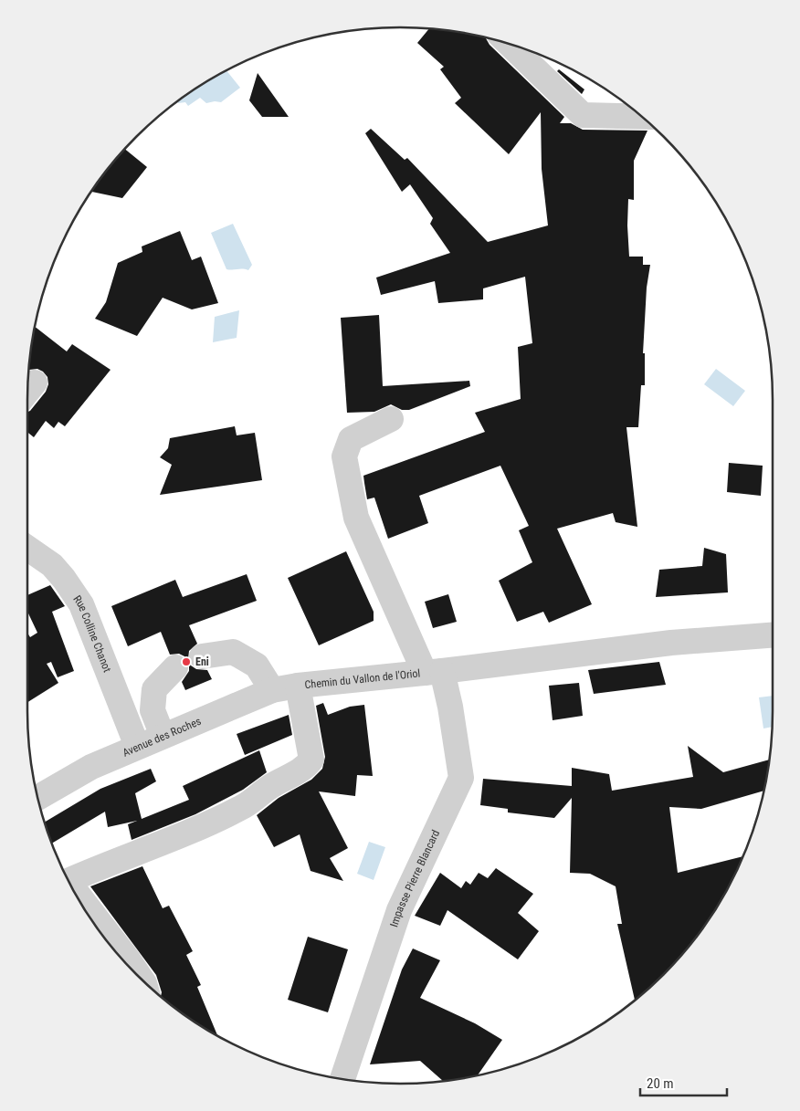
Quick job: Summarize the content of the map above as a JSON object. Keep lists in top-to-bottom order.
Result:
{
  "streets": {
    "street": [
      "Rue Colline Chanot",
      "Chemin du Vallon de l'Oriol",
      "Avenue des Roches",
      "Impasse Pierre Blancard"
    ]
  },
  "crossings": [
    ["Rue Colline Chanot", "Avenue des Roches"],
    ["Chemin du Vallon de l'Oriol", "Avenue des Roches"],
    ["Chemin du Vallon de l'Oriol", "Impasse Pierre Blancard"]
  ],
  "places": ["Eni"],
  "scale_bar": "20 m"
}
